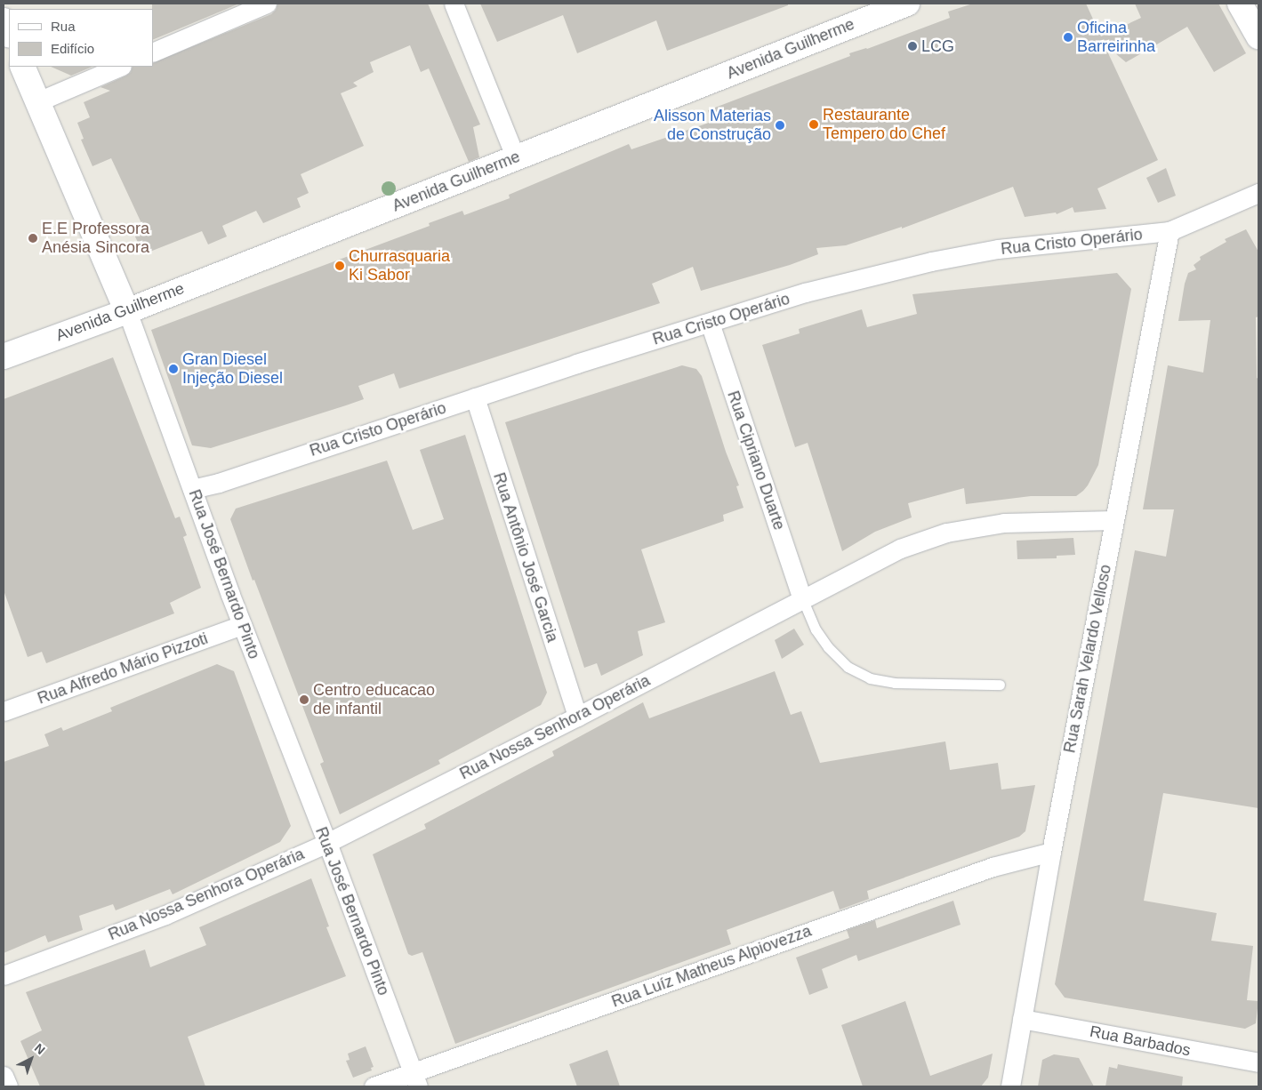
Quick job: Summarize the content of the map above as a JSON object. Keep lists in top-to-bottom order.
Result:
{
  "streets": {
    "street": [
      "Avenida Guilherme",
      "Rua Cristo Operário",
      "Rua Cipriano Duarte",
      "Rua Antônio José Garcia",
      "Rua José Bernardo Pinto",
      "Rua Sarah Velardo Velloso",
      "Rua Alfredo Mário Pizzoti",
      "Rua Nossa Senhora Operária",
      "Rua Luíz Matheus Alpiovezza",
      "Rua Barbados"
    ]
  },
  "crossings": [
    ["Avenida Guilherme", "Rua José Bernardo Pinto"],
    ["Rua Cristo Operário", "Rua Cipriano Duarte"],
    ["Rua Cristo Operário", "Rua Antônio José Garcia"],
    ["Rua Cristo Operário", "Rua José Bernardo Pinto"],
    ["Rua Cristo Operário", "Rua Sarah Velardo Velloso"],
    ["Rua Cipriano Duarte", "Rua Nossa Senhora Operária"],
    ["Rua Antônio José Garcia", "Rua Nossa Senhora Operária"],
    ["Rua José Bernardo Pinto", "Rua Alfredo Mário Pizzoti"],
    ["Rua José Bernardo Pinto", "Rua Nossa Senhora Operária"],
    ["Rua José Bernardo Pinto", "Rua Luíz Matheus Alpiovezza"],
    ["Rua Sarah Velardo Velloso", "Rua Nossa Senhora Operária"],
    ["Rua Sarah Velardo Velloso", "Rua Luíz Matheus Alpiovezza"],
    ["Rua Sarah Velardo Velloso", "Rua Barbados"]
  ],
  "places": [
    "Oficina Barreirinha",
    "LCG",
    "Restaurante Tempero do Chef",
    "Alisson Materias de Construção",
    "E.E Professora Anésia Sincora",
    "Churrasquaria Ki Sabor",
    "Gran Diesel Injeção Diesel",
    "Centro educacao de infantil"
  ],
  "legend": ["Rua", "Edifício"],
  "north": "top right"
}
